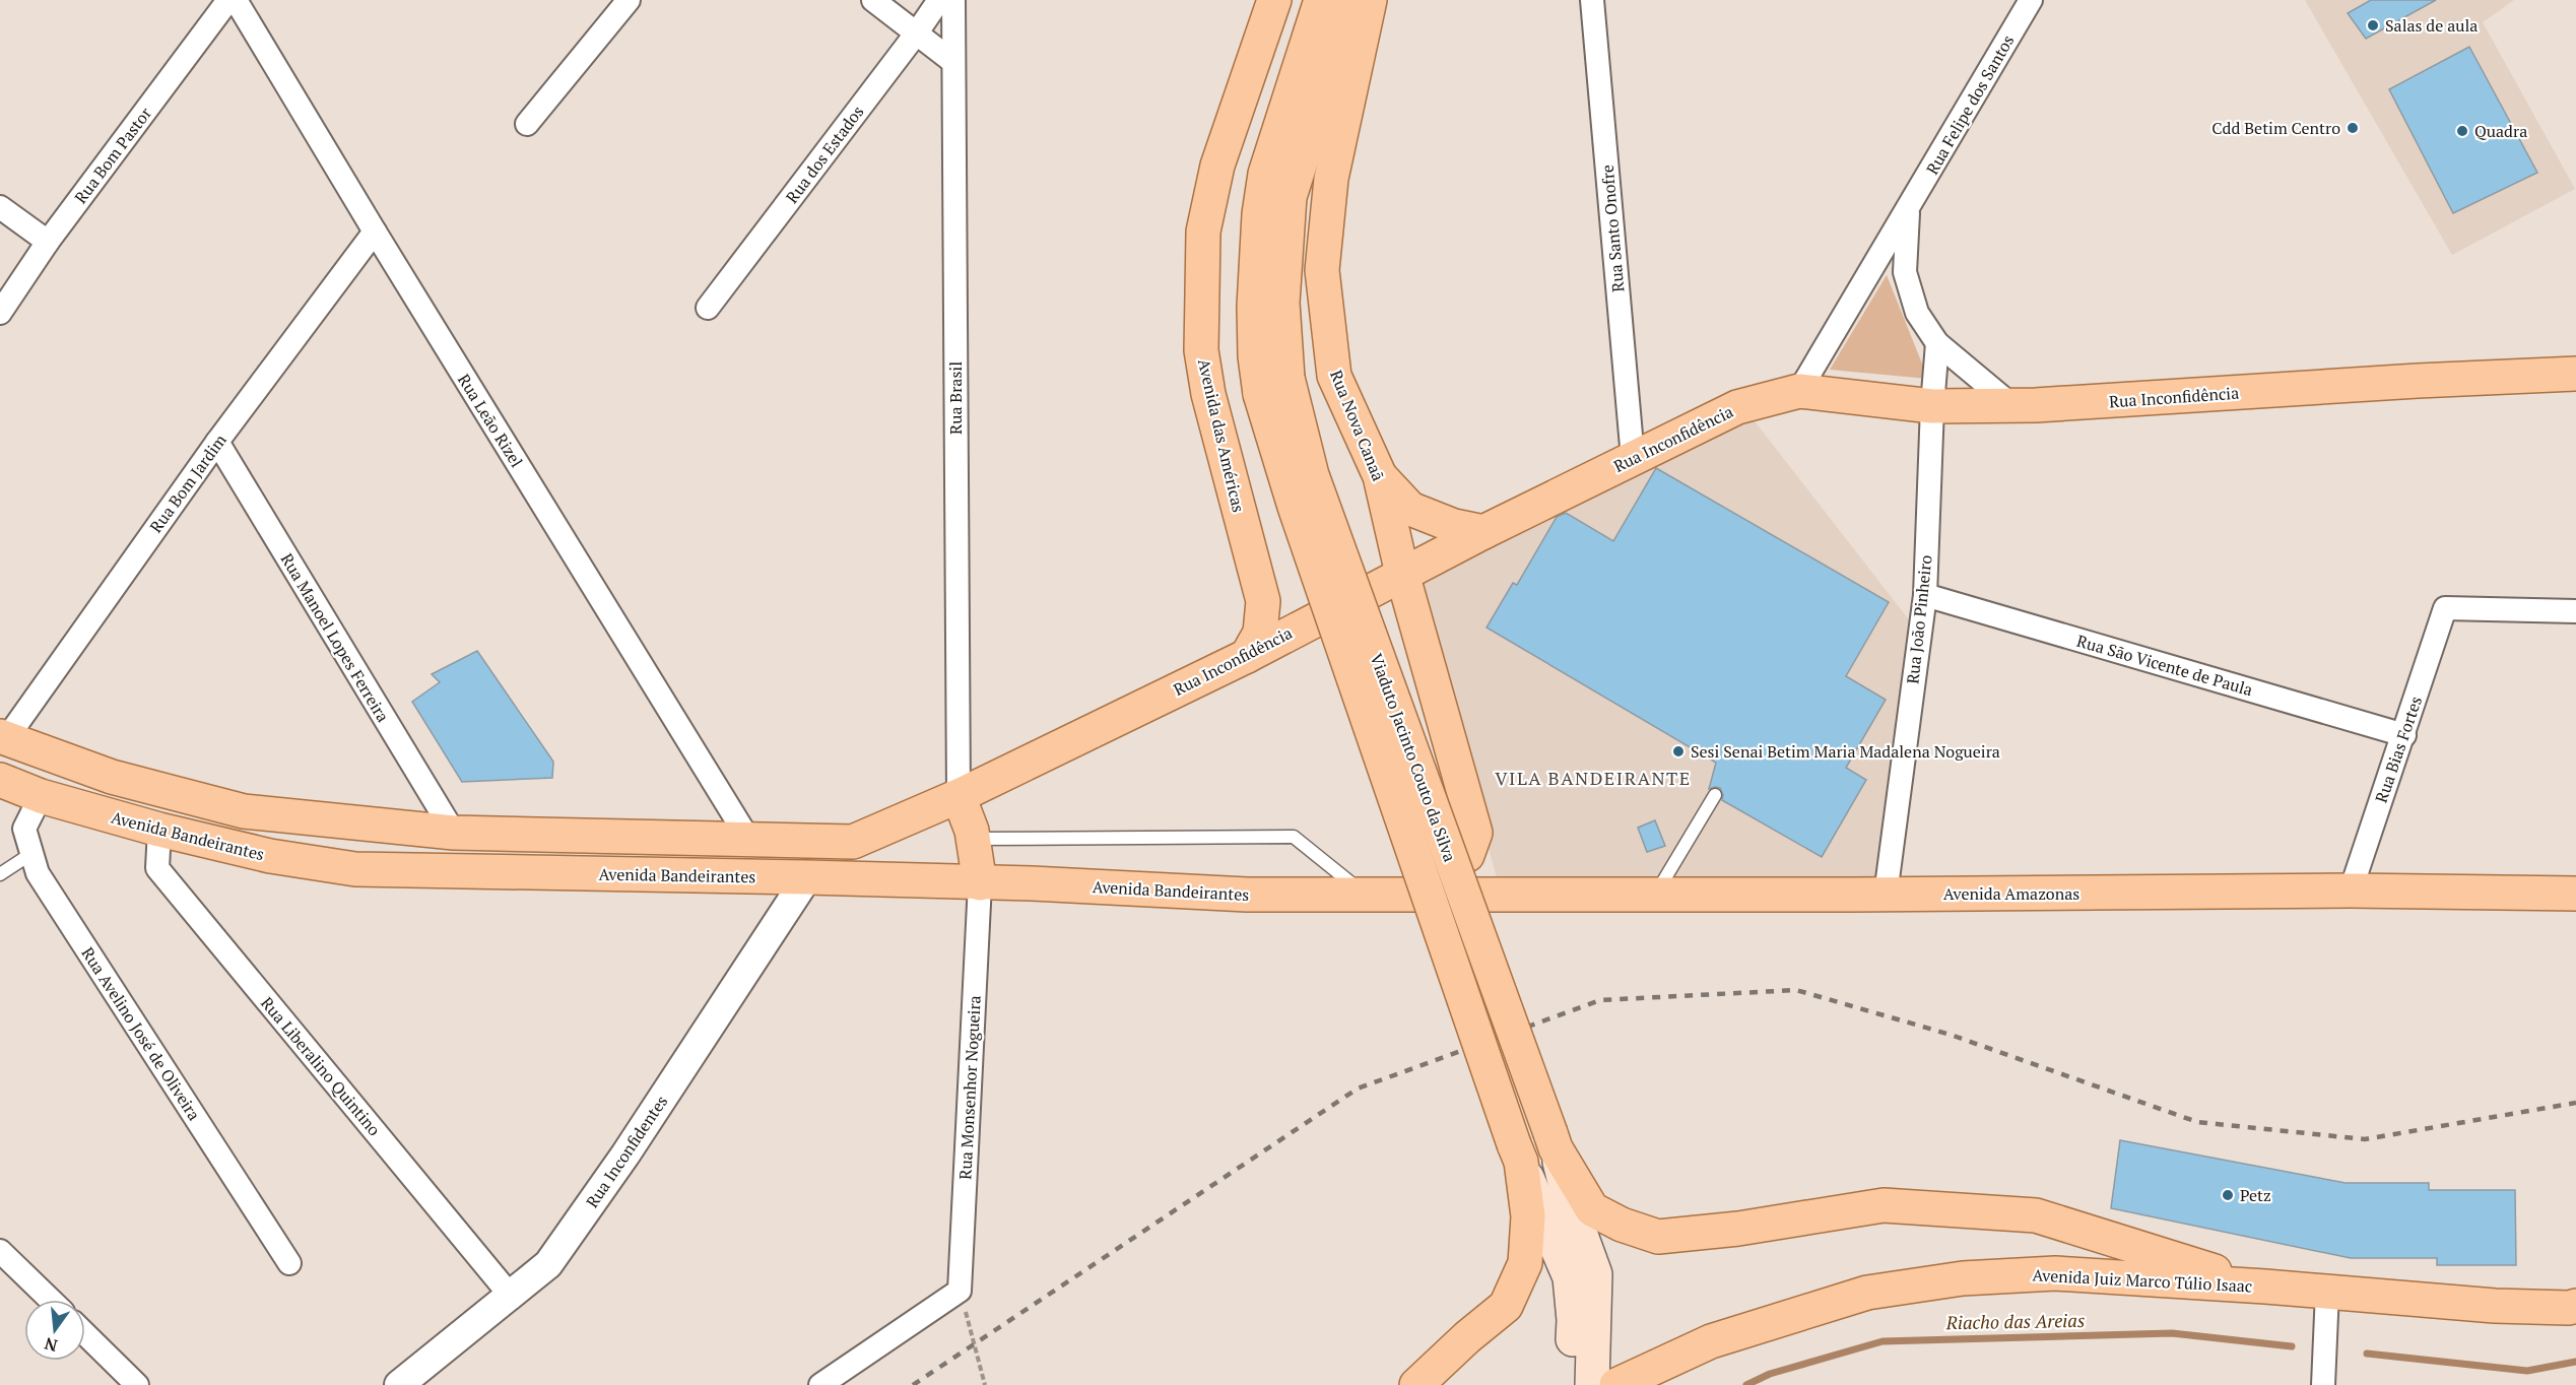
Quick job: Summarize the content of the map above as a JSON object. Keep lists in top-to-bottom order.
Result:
{
  "streets": {
    "main road": [
      "Rua Inconfidência",
      "Rua Nova Canaã",
      "Avenida das Américas",
      "Viaduto Jacinto Couto da Silva",
      "Avenida Bandeirantes",
      "Avenida Amazonas",
      "Avenida Juiz Marco Túlio Isaac"
    ],
    "street": [
      "Rua Felipe dos Santos",
      "Rua dos Estados",
      "Rua Bom Pastor",
      "Rua Santo Onofre",
      "Rua Brasil",
      "Rua Leão Rizel",
      "Rua Bom Jardim",
      "Rua João Pinheiro",
      "Rua Manoel Lopes Ferreira",
      "Rua São Vicente de Paula",
      "Rua Bias Fortes",
      "Rua Avelino José de Oliveira",
      "Rua Liberalino Quintino",
      "Rua Monsenhor Nogueira",
      "Rua Inconfidentes"
    ]
  },
  "crossings": [
    ["Rua Felipe dos Santos", "Rua Inconfidência"],
    ["Rua Felipe dos Santos", "Rua João Pinheiro"],
    ["Rua Santo Onofre", "Rua Inconfidência"],
    ["Rua Inconfidência", "Rua Brasil"],
    ["Rua Inconfidência", "Rua Leão Rizel"],
    ["Rua Inconfidência", "Rua Nova Canaã"],
    ["Rua Inconfidência", "Avenida das Américas"],
    ["Rua Inconfidência", "Rua João Pinheiro"],
    ["Rua Leão Rizel", "Rua Bom Jardim"],
    ["Rua Nova Canaã", "Avenida Bandeirantes"],
    ["Rua Bom Jardim", "Rua Manoel Lopes Ferreira"],
    ["Rua João Pinheiro", "Rua São Vicente de Paula"],
    ["Rua João Pinheiro", "Avenida Amazonas"],
    ["Rua São Vicente de Paula", "Rua Bias Fortes"],
    ["Rua Bias Fortes", "Avenida Amazonas"],
    ["Avenida Bandeirantes", "Avenida Amazonas"],
    ["Avenida Bandeirantes", "Rua Avelino José de Oliveira"],
    ["Avenida Bandeirantes", "Rua Liberalino Quintino"],
    ["Avenida Bandeirantes", "Rua Monsenhor Nogueira"],
    ["Avenida Bandeirantes", "Rua Inconfidentes"],
    ["Rua Liberalino Quintino", "Rua Inconfidentes"]
  ],
  "districts": ["VILA BANDEIRANTE"],
  "water": ["Riacho das Areias"],
  "places": [
    "Salas de aula",
    "Cdd Betim Centro",
    "Quadra",
    "Sesi Senai Betim Maria Madalena Nogueira",
    "Petz"
  ],
  "north": "bottom"
}
